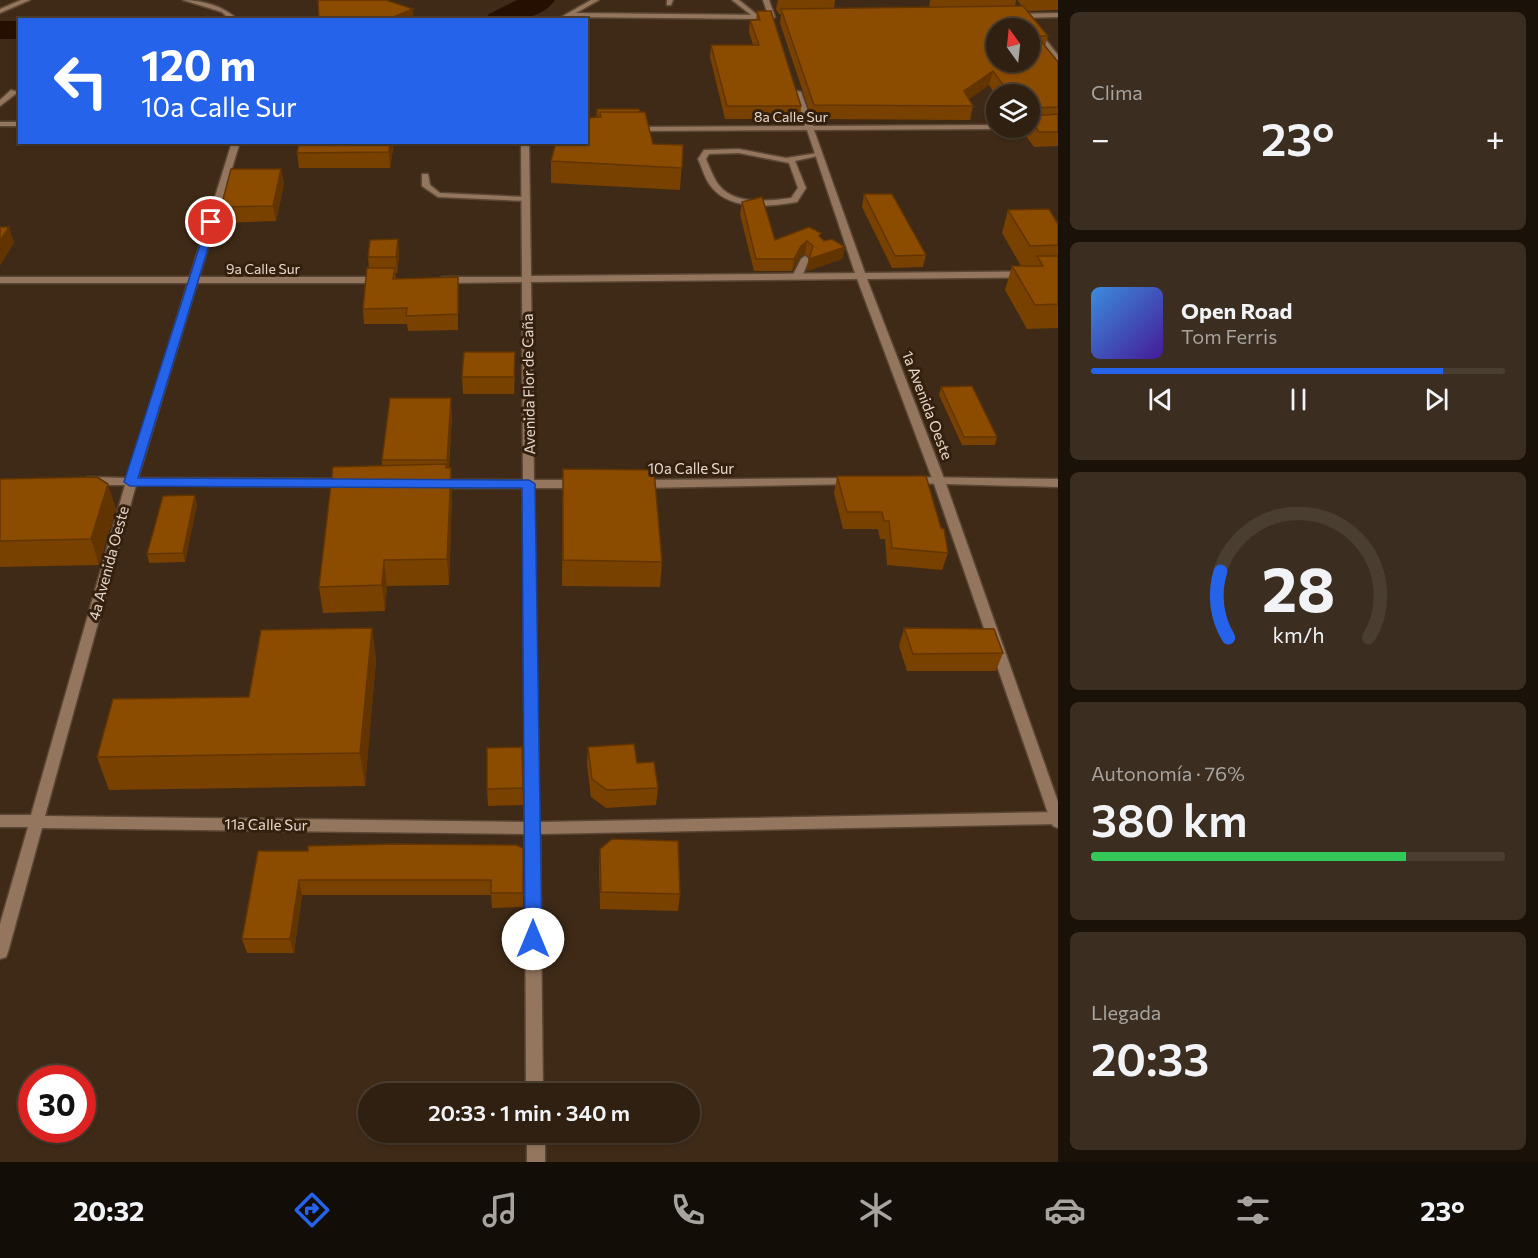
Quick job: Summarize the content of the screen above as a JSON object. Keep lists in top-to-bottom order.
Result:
{
  "streets": {
    "street": [
      "8a Calle Sur",
      "9a Calle Sur",
      "Avenida Flor de Caña",
      "1a Avenida Oeste",
      "10a Calle Sur",
      "4a Avenida Oeste",
      "11a Calle Sur"
    ]
  },
  "crossings": [
    ["8a Calle Sur", "1a Avenida Oeste"],
    ["9a Calle Sur", "4a Avenida Oeste"],
    ["Avenida Flor de Caña", "11a Calle Sur"],
    ["1a Avenida Oeste", "11a Calle Sur"],
    ["4a Avenida Oeste", "11a Calle Sur"]
  ],
  "north": "top",
  "page": {
    "tile": [
      "Clima",
      ["Autonomía · 76%", "380 km"],
      ["Llegada", "20:33"]
    ],
    "turn": ["120 m", "10a Calle Sur"],
    "heat": ["−", "23°", "+"],
    "song": ["Open Road", "Tom Ferris"],
    "limit": "30",
    "trip": "20:33 · 1 min · 340 m",
    "tabs": ["20:32", "23°"],
    "gauge": ["28", "km/h"]
  }
}
